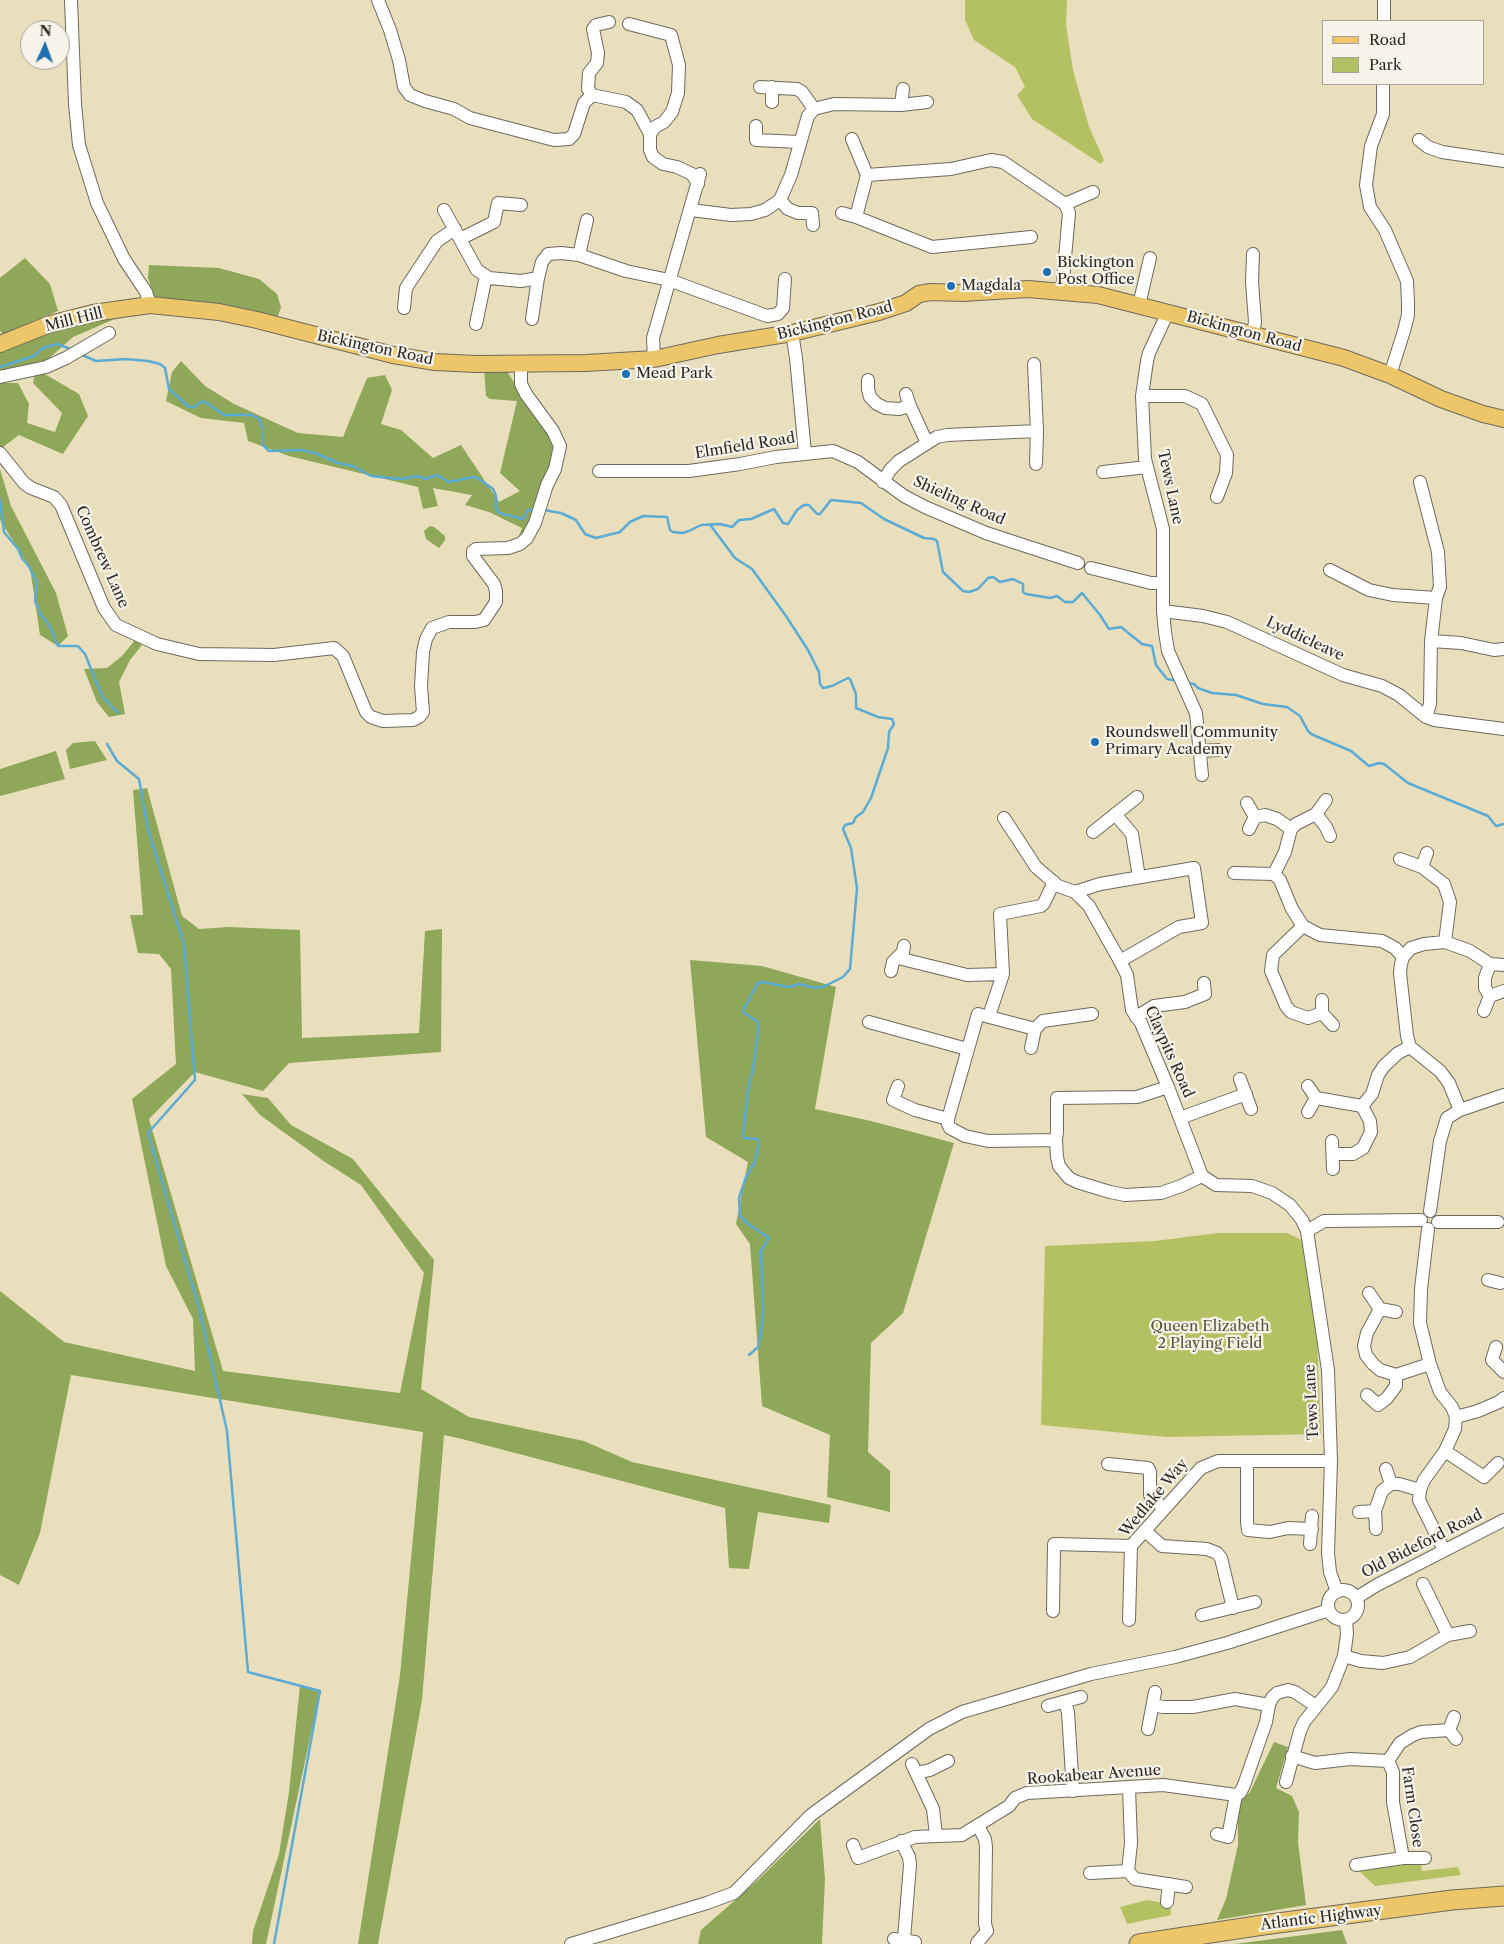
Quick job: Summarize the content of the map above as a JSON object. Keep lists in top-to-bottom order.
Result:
{
  "streets": {
    "highway": ["Atlantic Highway"],
    "main road": ["Mill Hill", "Bickington Road"],
    "street": [
      "Elmfield Road",
      "Tews Lane",
      "Shieling Road",
      "Combrew Lane",
      "Lyddicleave",
      "Claypits Road",
      "Wedlake Way",
      "Old Bideford Road",
      "Rookabear Avenue",
      "Farm Close"
    ]
  },
  "crossings": [
    ["Mill Hill", "Bickington Road"],
    ["Bickington Road", "Elmfield Road"],
    ["Bickington Road", "Tews Lane"],
    ["Bickington Road", "Combrew Lane"],
    ["Elmfield Road", "Shieling Road"],
    ["Tews Lane", "Lyddicleave"],
    ["Tews Lane", "Claypits Road"],
    ["Tews Lane", "Wedlake Way"],
    ["Tews Lane", "Old Bideford Road"]
  ],
  "parks": ["Queen Elizabeth 2 Playing Field"],
  "places": [
    "Bickington Post Office",
    "Magdala",
    "Mead Park",
    "Roundswell Community Primary Academy"
  ],
  "legend": ["Road", "Park"],
  "north": "top"
}
